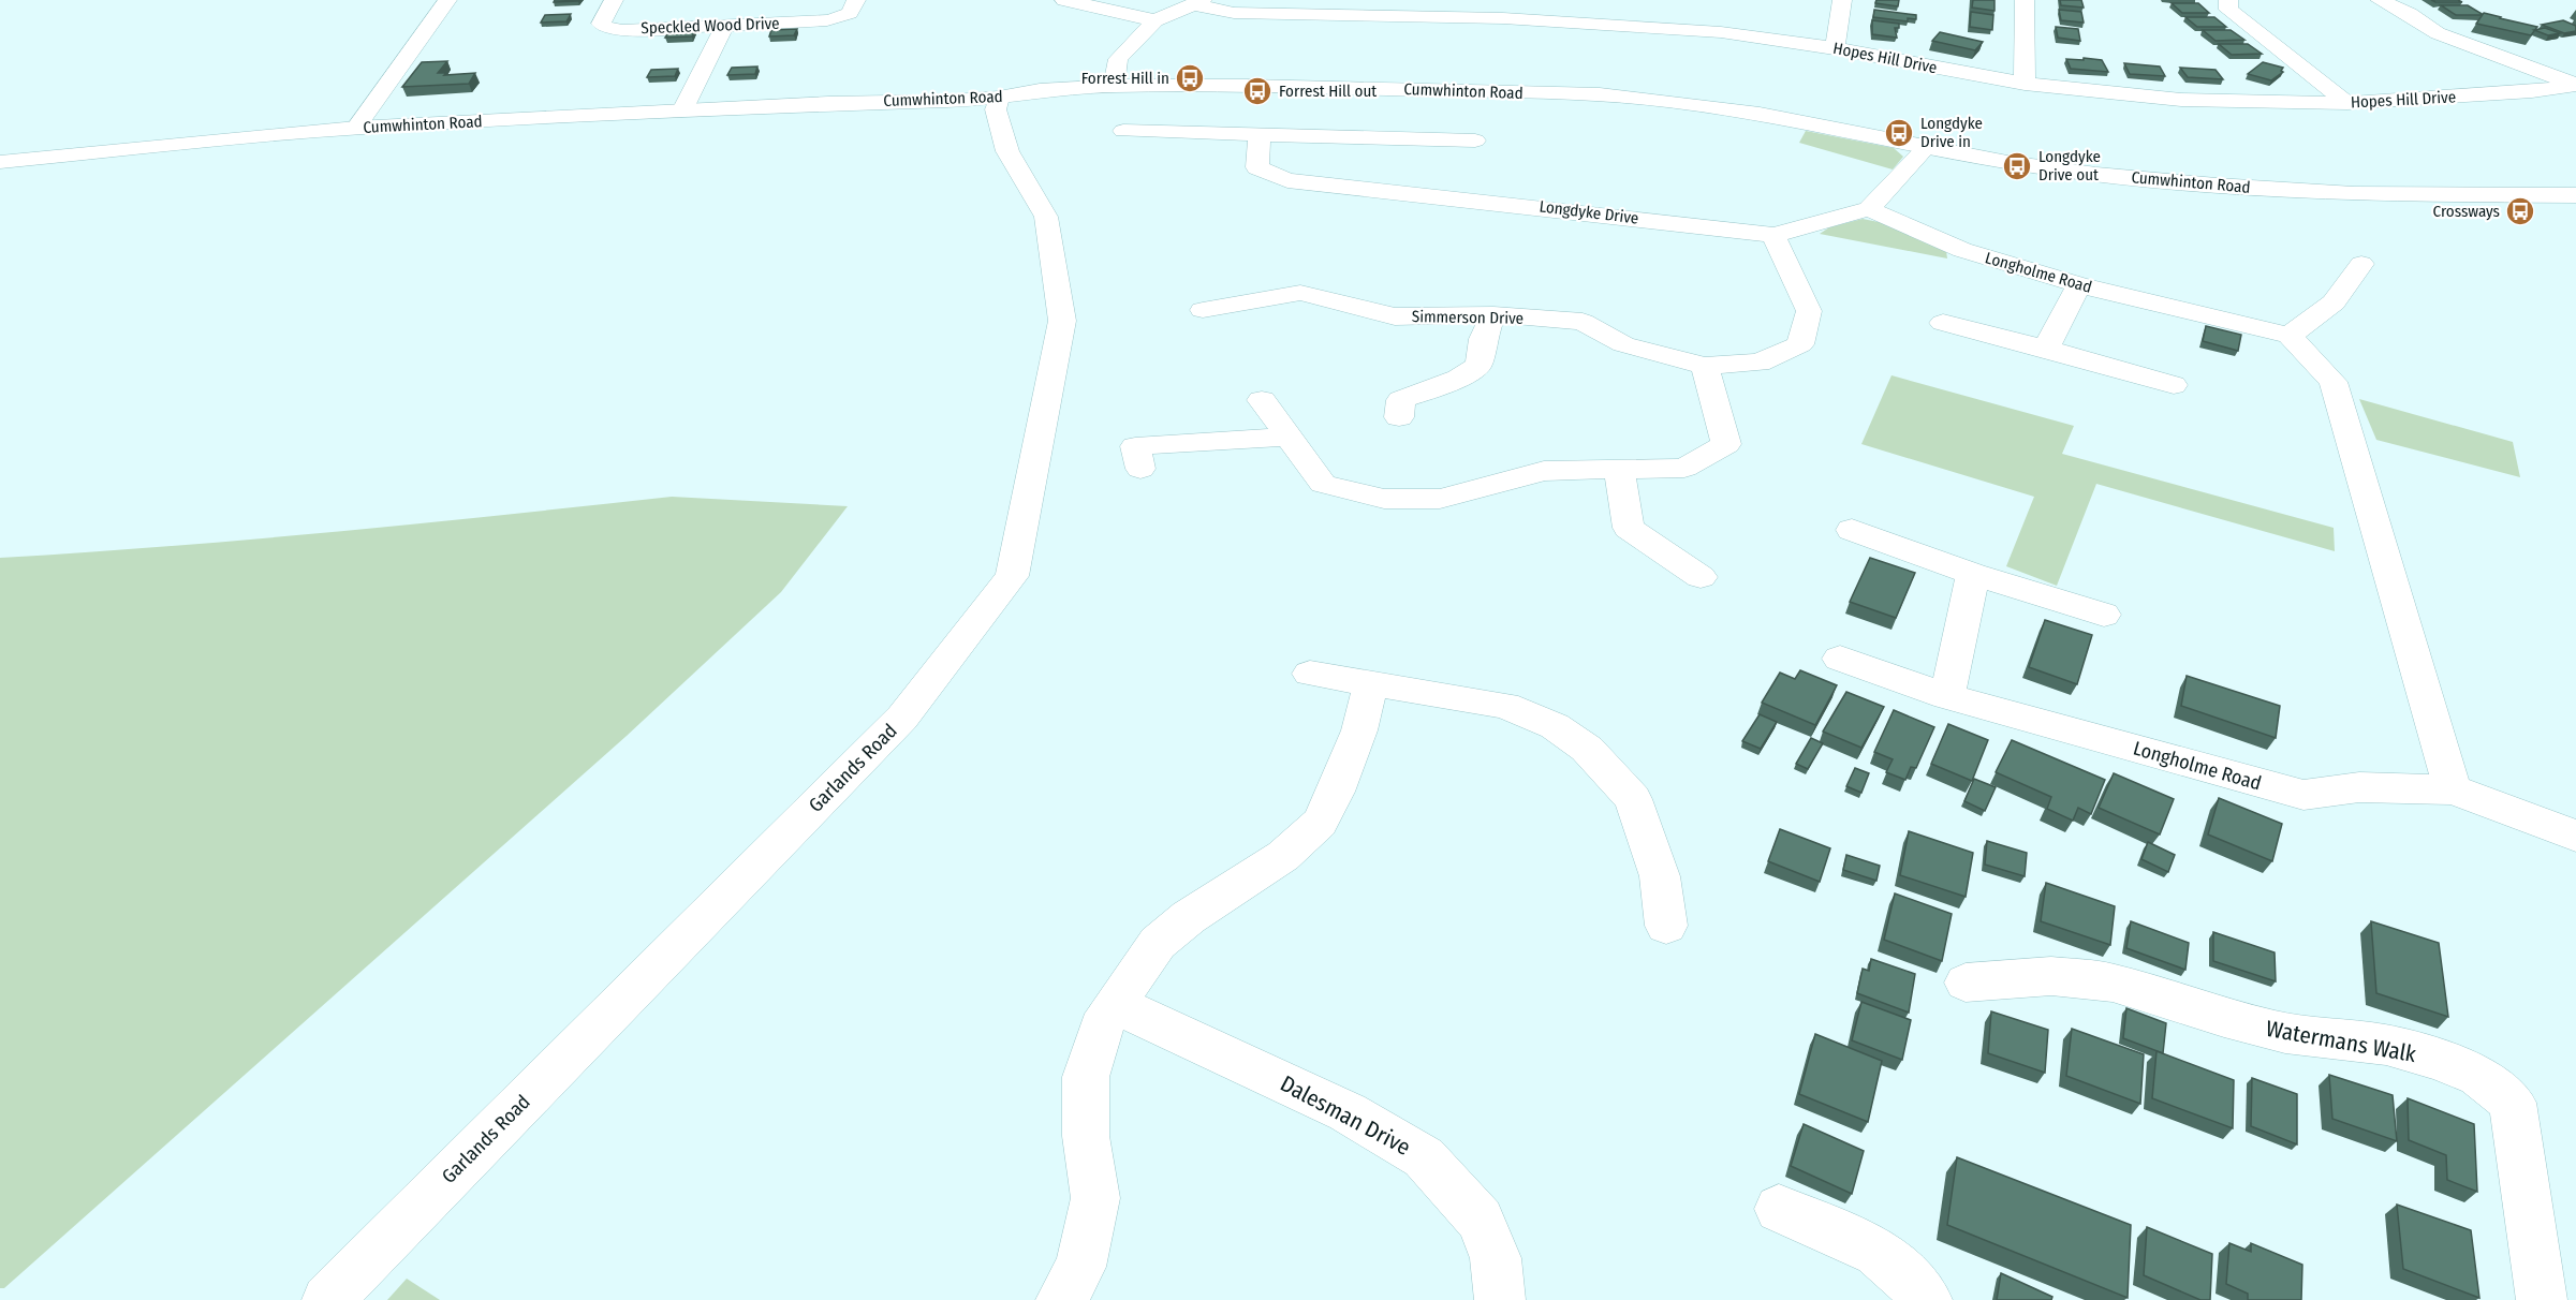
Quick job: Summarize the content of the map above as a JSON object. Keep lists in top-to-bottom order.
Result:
{
  "streets": {
    "street": [
      "Speckled Wood Drive",
      "Hopes Hill Drive",
      "Cumwhinton Road",
      "Longdyke Drive",
      "Longholme Road",
      "Simmerson Drive",
      "Garlands Road",
      "Watermans Walk",
      "Dalesman Drive"
    ]
  },
  "crossings": [
    ["Cumwhinton Road", "Garlands Road"],
    ["Longdyke Drive", "Longholme Road"],
    ["Longdyke Drive", "Simmerson Drive"]
  ],
  "places": {
    "bus stop": [
      "Forrest Hill in",
      "Forrest Hill out",
      "Longdyke Drive in",
      "Longdyke Drive out",
      "Crossways"
    ]
  }
}
